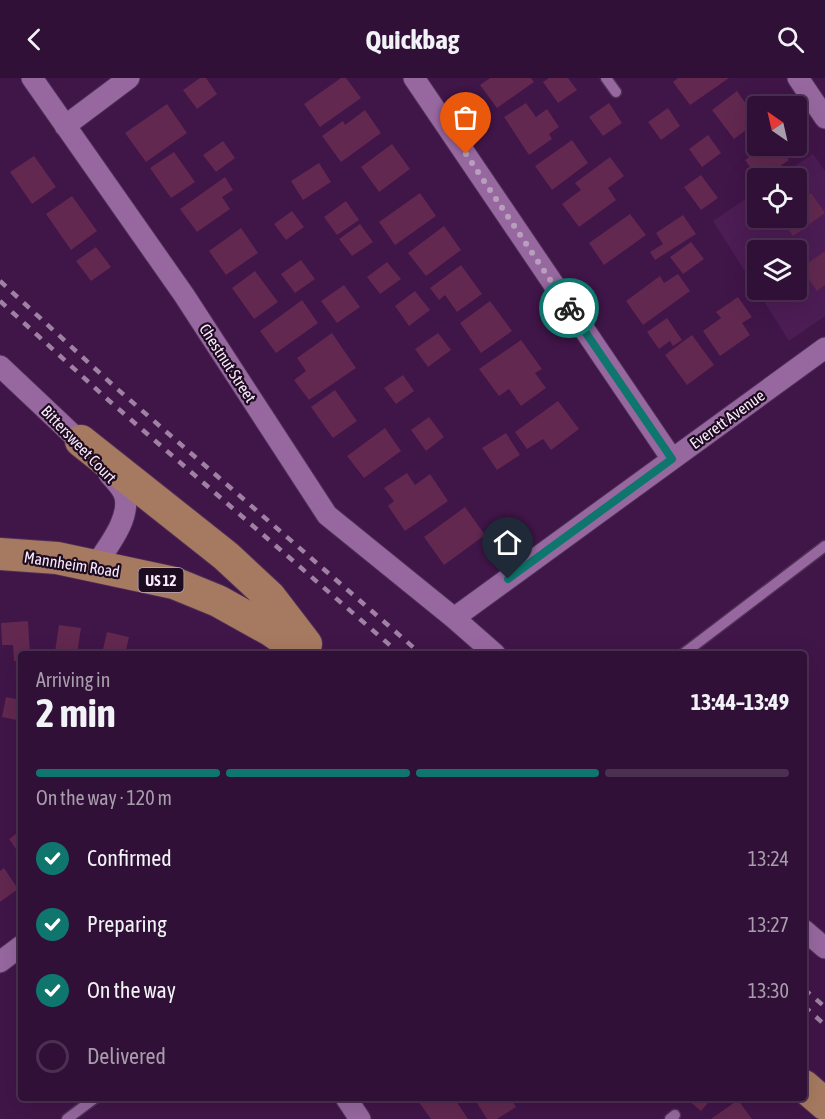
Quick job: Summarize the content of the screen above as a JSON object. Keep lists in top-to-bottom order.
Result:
{
  "streets": {
    "main road": ["Mannheim Road", "US 12"],
    "street": ["Chestnut Street", "Everett Avenue", "Bittersweet Court"]
  },
  "crossings": [
    ["Chestnut Street", "Everett Avenue"],
    ["Bittersweet Court", "Mannheim Road"]
  ],
  "north": "top left",
  "page": {
    "header": "Quickbag",
    "heading": ["2 min", "Arriving in", "13:44–13:49"],
    "bar": "On the way · 120 m",
    "list": [
      ["Confirmed", "13:24"],
      ["Preparing", "13:27"],
      ["On the way", "13:30"],
      "Delivered"
    ]
  }
}
